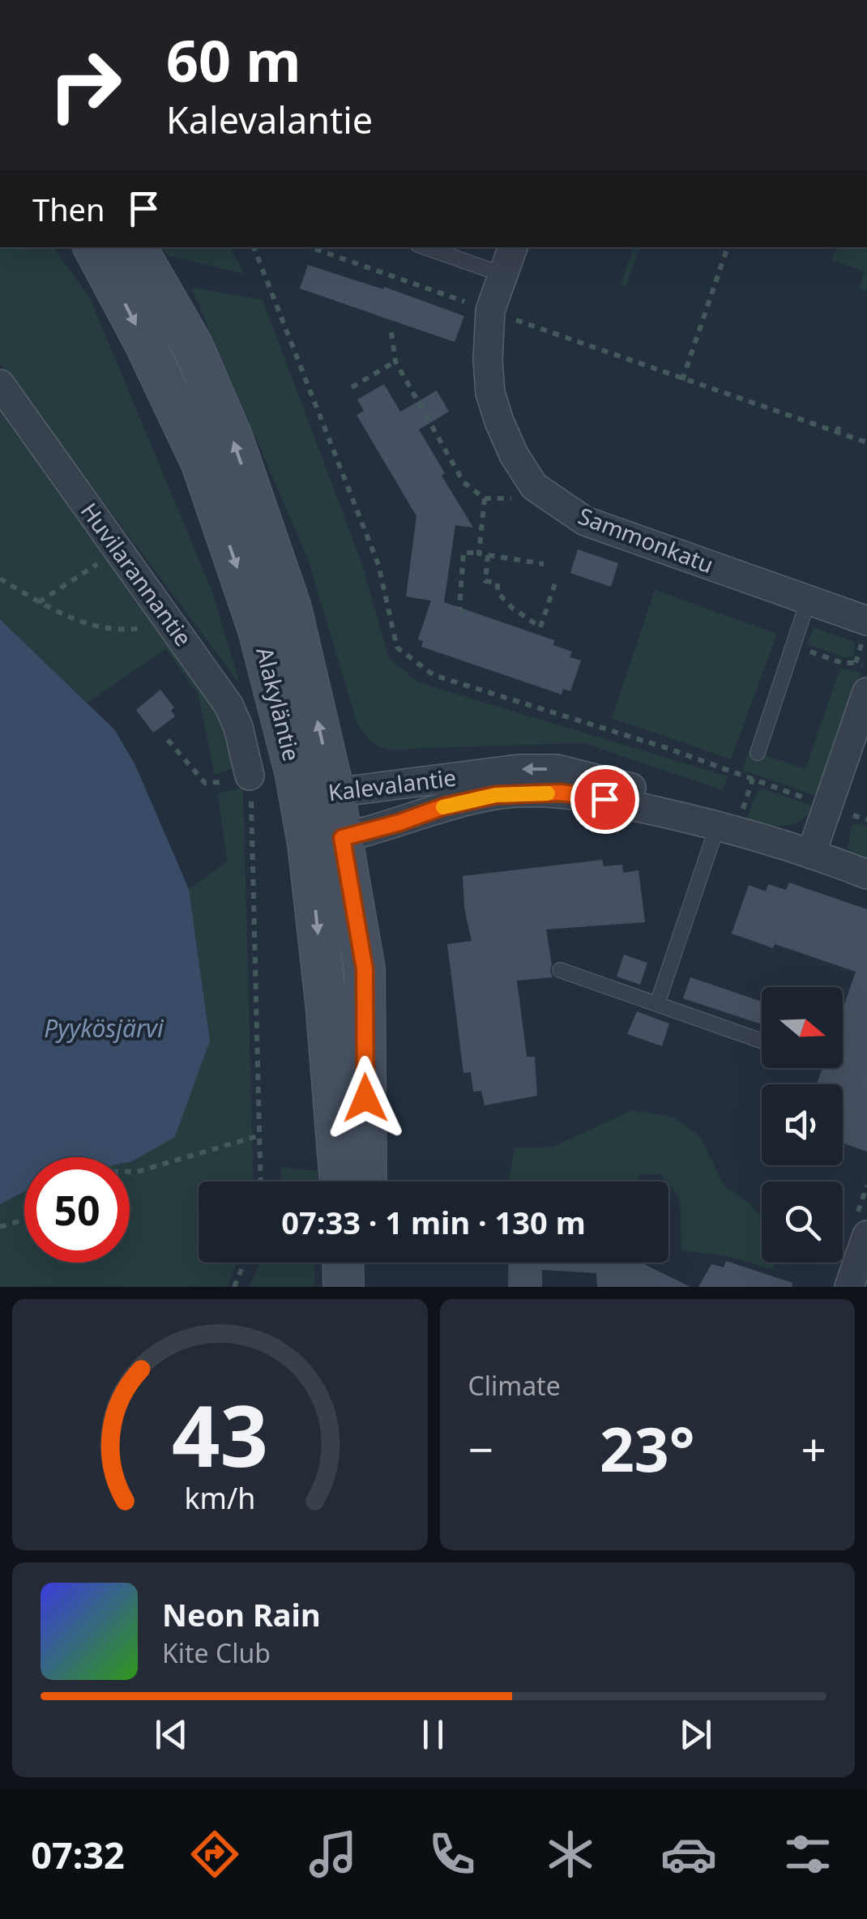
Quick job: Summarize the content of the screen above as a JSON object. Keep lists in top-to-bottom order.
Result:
{
  "streets": {
    "main road": ["Alakyläntie"],
    "street": ["Sammonkatu", "Huvilarannantie", "Kalevalantie"]
  },
  "crossings": [
    ["Alakyläntie", "Kalevalantie"]
  ],
  "water": ["Pyykösjärvi"],
  "north": "right",
  "page": {
    "turn": ["60 m", "Kalevalantie"],
    "then": "Then",
    "limit": "50",
    "trip": "07:33 · 1 min · 130 m",
    "tile": "Climate",
    "heat": ["−", "23°", "+"],
    "song": ["Neon Rain", "Kite Club"],
    "tabs": "07:32",
    "gauge": ["43", "km/h"]
  }
}
